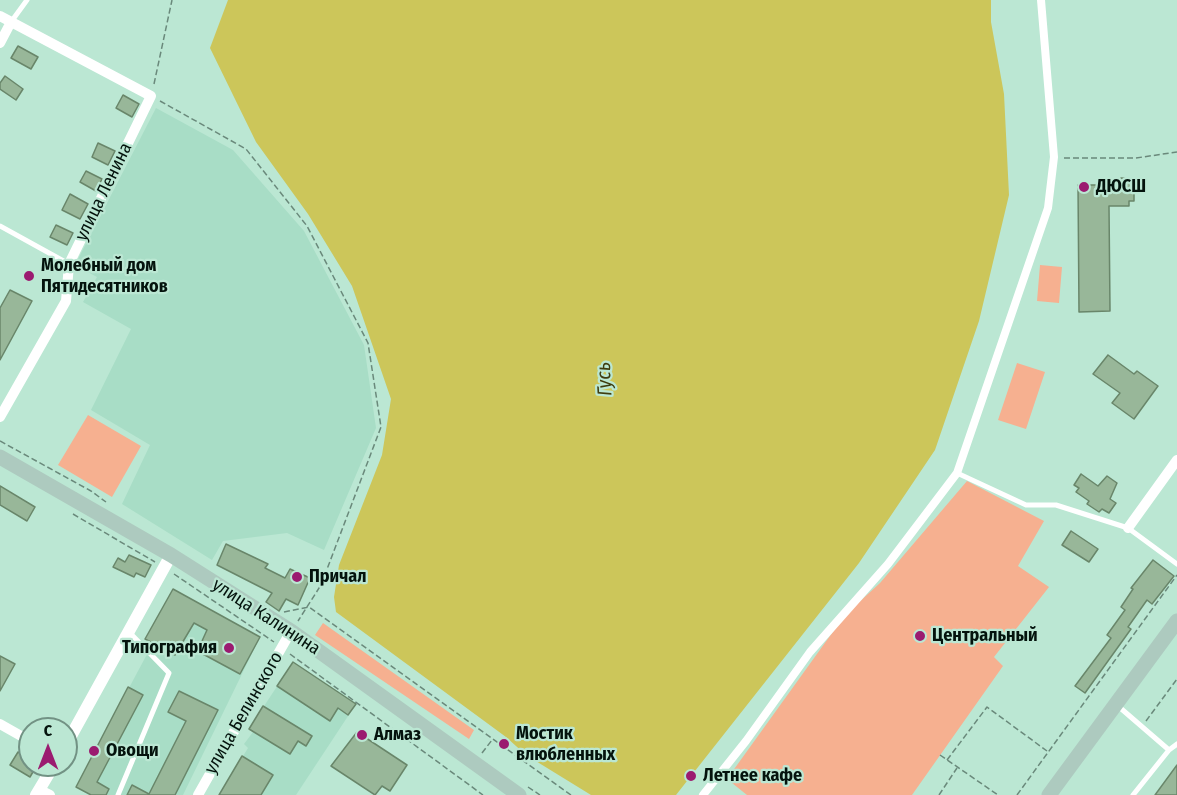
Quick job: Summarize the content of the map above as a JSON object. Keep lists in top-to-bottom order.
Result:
{
  "streets": {
    "main road": ["улица Калинина"],
    "street": ["улица Ленина", "улица Белинского"]
  },
  "crossings": [
    ["улица Калинина", "улица Белинского"]
  ],
  "water": ["Гусь"],
  "places": [
    "ДЮСШ",
    "Молебный дом Пятидесятников",
    "Причал",
    "Центральный",
    "Типография",
    "Алмаз",
    "Мостик влюбленных",
    "Овощи",
    "Летнее кафе"
  ],
  "north": "top"
}
